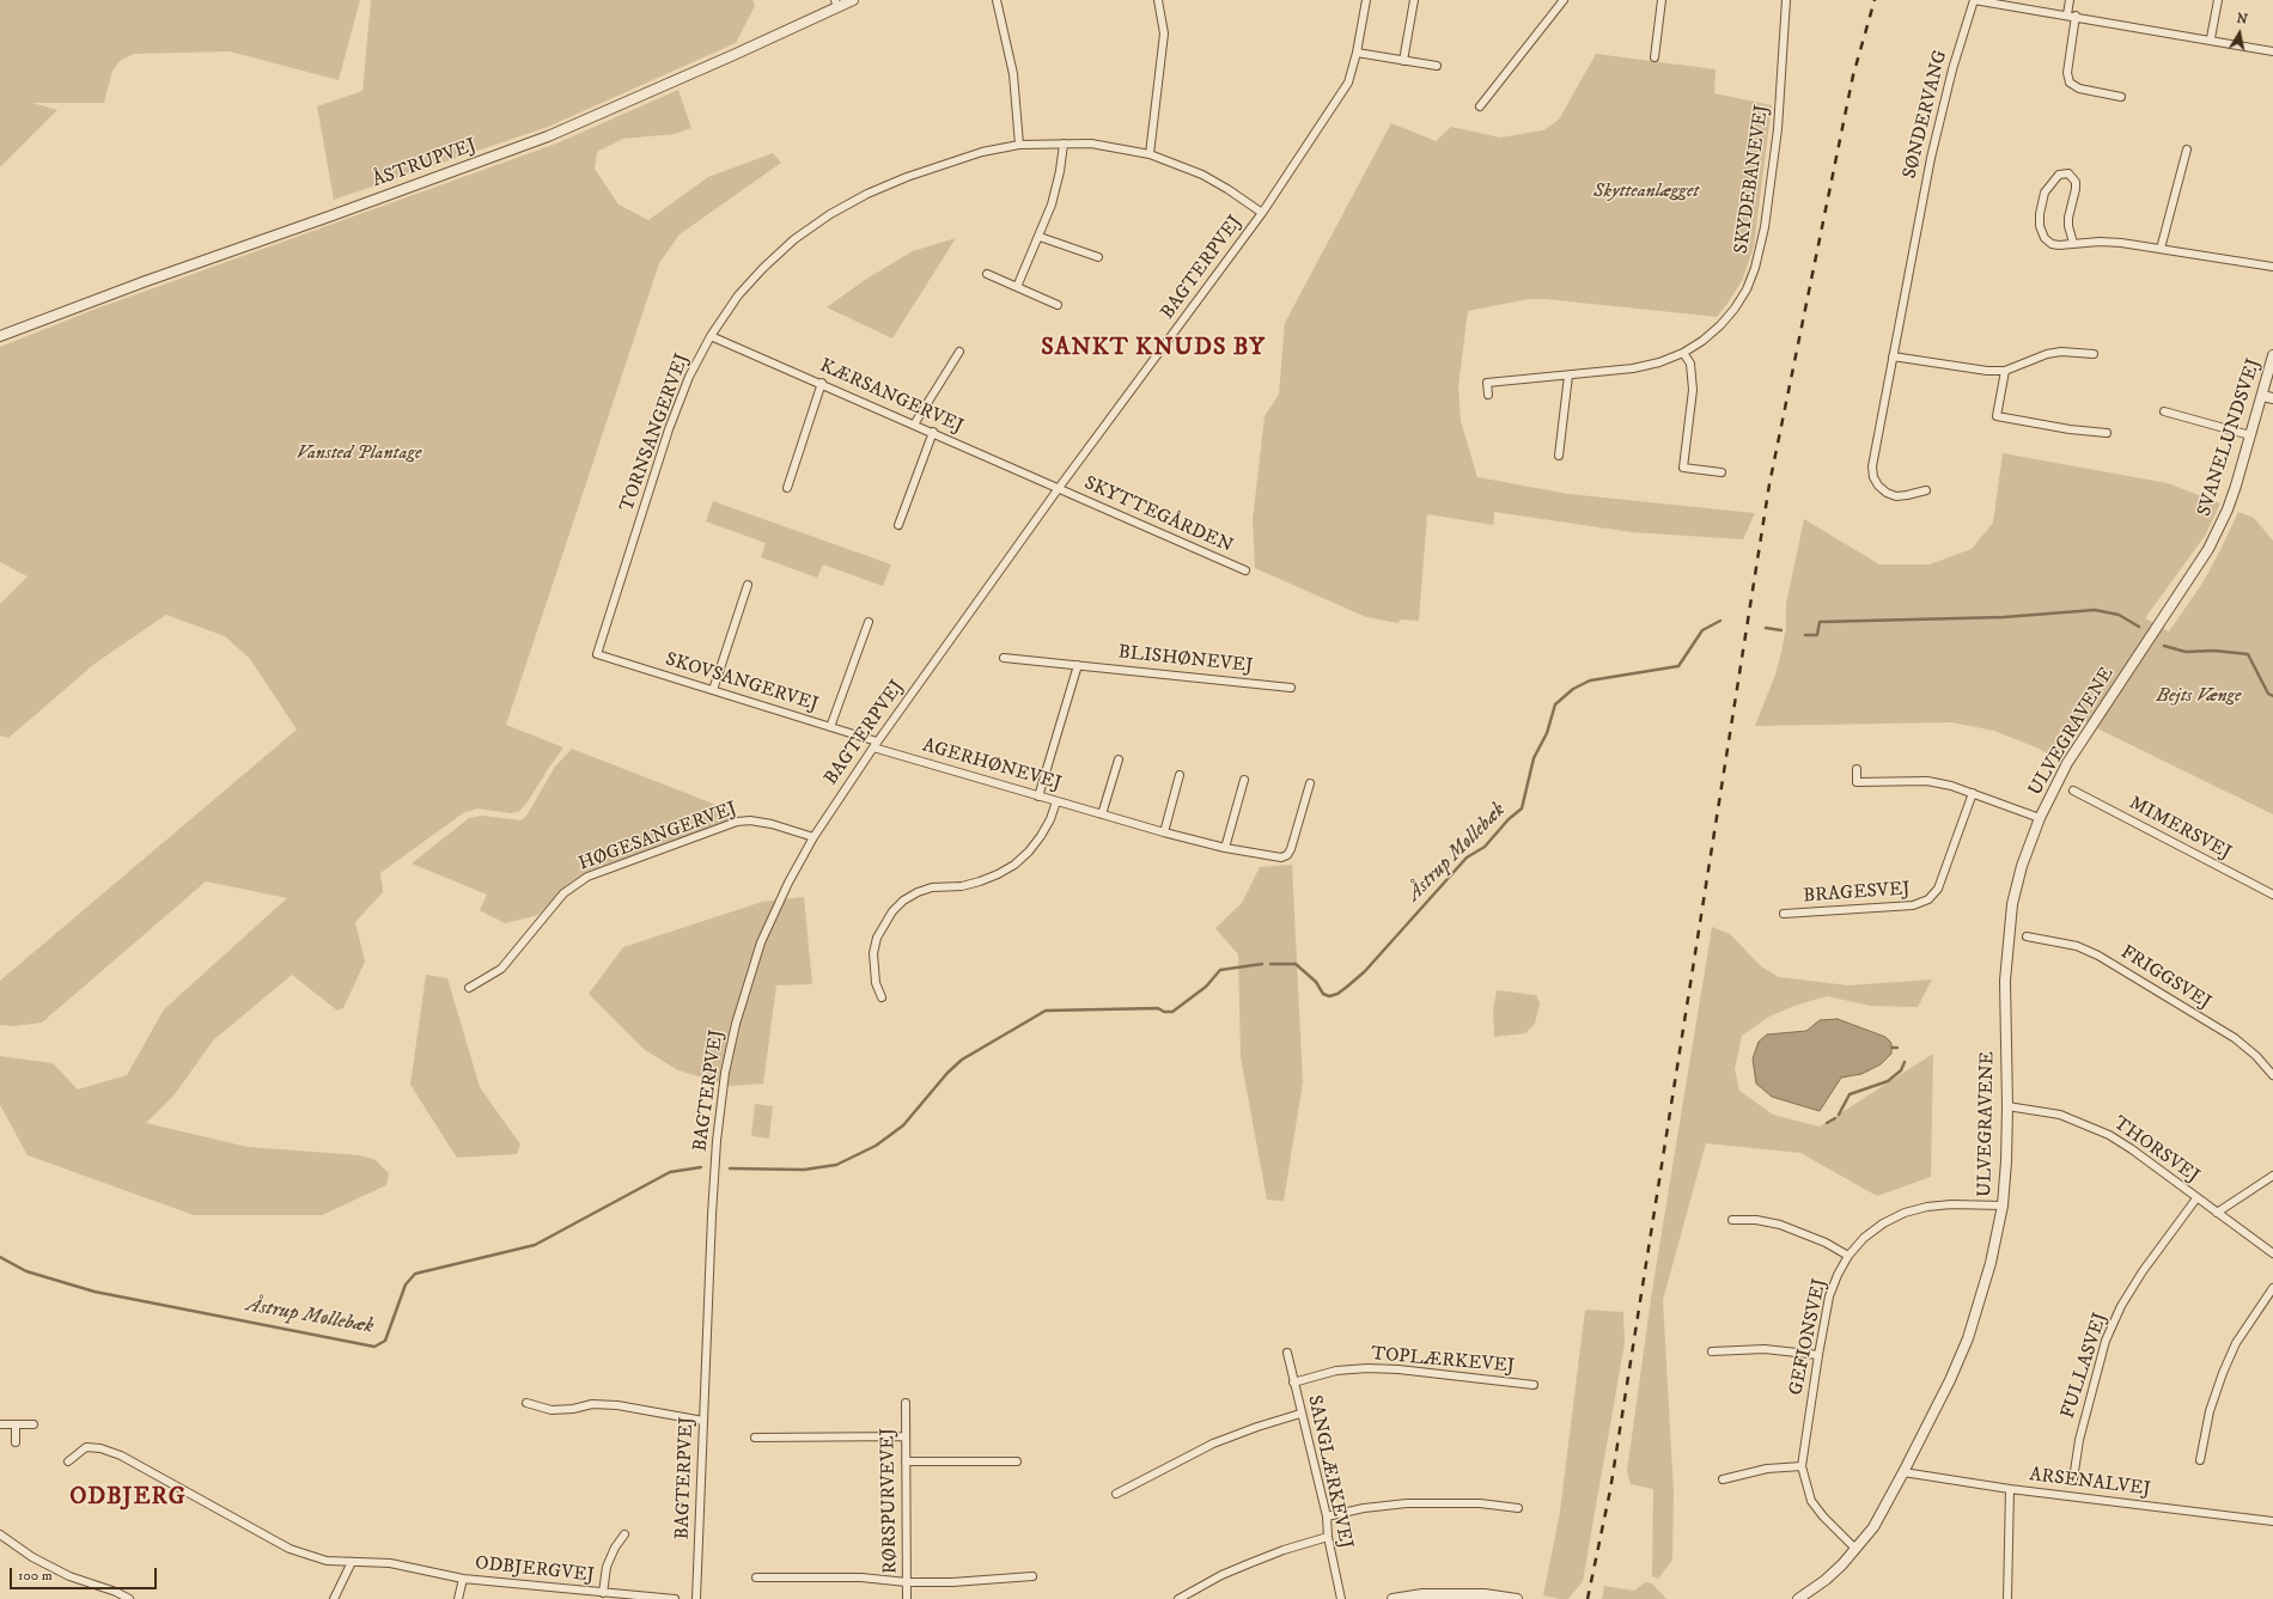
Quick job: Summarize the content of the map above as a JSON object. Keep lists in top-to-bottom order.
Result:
{
  "streets": {
    "street": [
      "SØNDERVANG",
      "ÅSTRUPVEJ",
      "SKYDEBANEVEJ",
      "BAGTERPVEJ",
      "KÆRSANGERVEJ",
      "TORNSANGERVEJ",
      "SVANELUNDSVEJ",
      "SKYTTEGÅRDEN",
      "BLISHØNEVEJ",
      "SKOVSANGERVEJ",
      "ULVEGRAVENE",
      "AGERHØNEVEJ",
      "MIMERSVEJ",
      "HØGESANGERVEJ",
      "BRAGESVEJ",
      "FRIGGSVEJ",
      "THORSVEJ",
      "GEFIONSVEJ",
      "TOPLÆRKEVEJ",
      "FULLASVEJ",
      "SANGLÆRKEVEJ",
      "ARSENALVEJ",
      "RØRSPURVEVEJ",
      "ODBJERGVEJ"
    ]
  },
  "crossings": [
    ["BAGTERPVEJ", "KÆRSANGERVEJ"],
    ["BAGTERPVEJ", "TORNSANGERVEJ"],
    ["BAGTERPVEJ", "SKYTTEGÅRDEN"],
    ["BAGTERPVEJ", "SKOVSANGERVEJ"],
    ["BAGTERPVEJ", "AGERHØNEVEJ"],
    ["BAGTERPVEJ", "HØGESANGERVEJ"],
    ["KÆRSANGERVEJ", "TORNSANGERVEJ"],
    ["KÆRSANGERVEJ", "SKYTTEGÅRDEN"],
    ["TORNSANGERVEJ", "SKOVSANGERVEJ"],
    ["SVANELUNDSVEJ", "ULVEGRAVENE"],
    ["SKOVSANGERVEJ", "AGERHØNEVEJ"],
    ["ULVEGRAVENE", "THORSVEJ"],
    ["ULVEGRAVENE", "GEFIONSVEJ"],
    ["ULVEGRAVENE", "ARSENALVEJ"],
    ["THORSVEJ", "FULLASVEJ"],
    ["TOPLÆRKEVEJ", "SANGLÆRKEVEJ"]
  ],
  "districts": ["SANKT KNUDS BY", "ODBJERG"],
  "water": ["Åstrup Møllebæk"],
  "parks": ["Skytteanlægget", "Vansted Plantage", "Bejts Vænge"],
  "scale_bar": "100 m",
  "north": "top"
}
